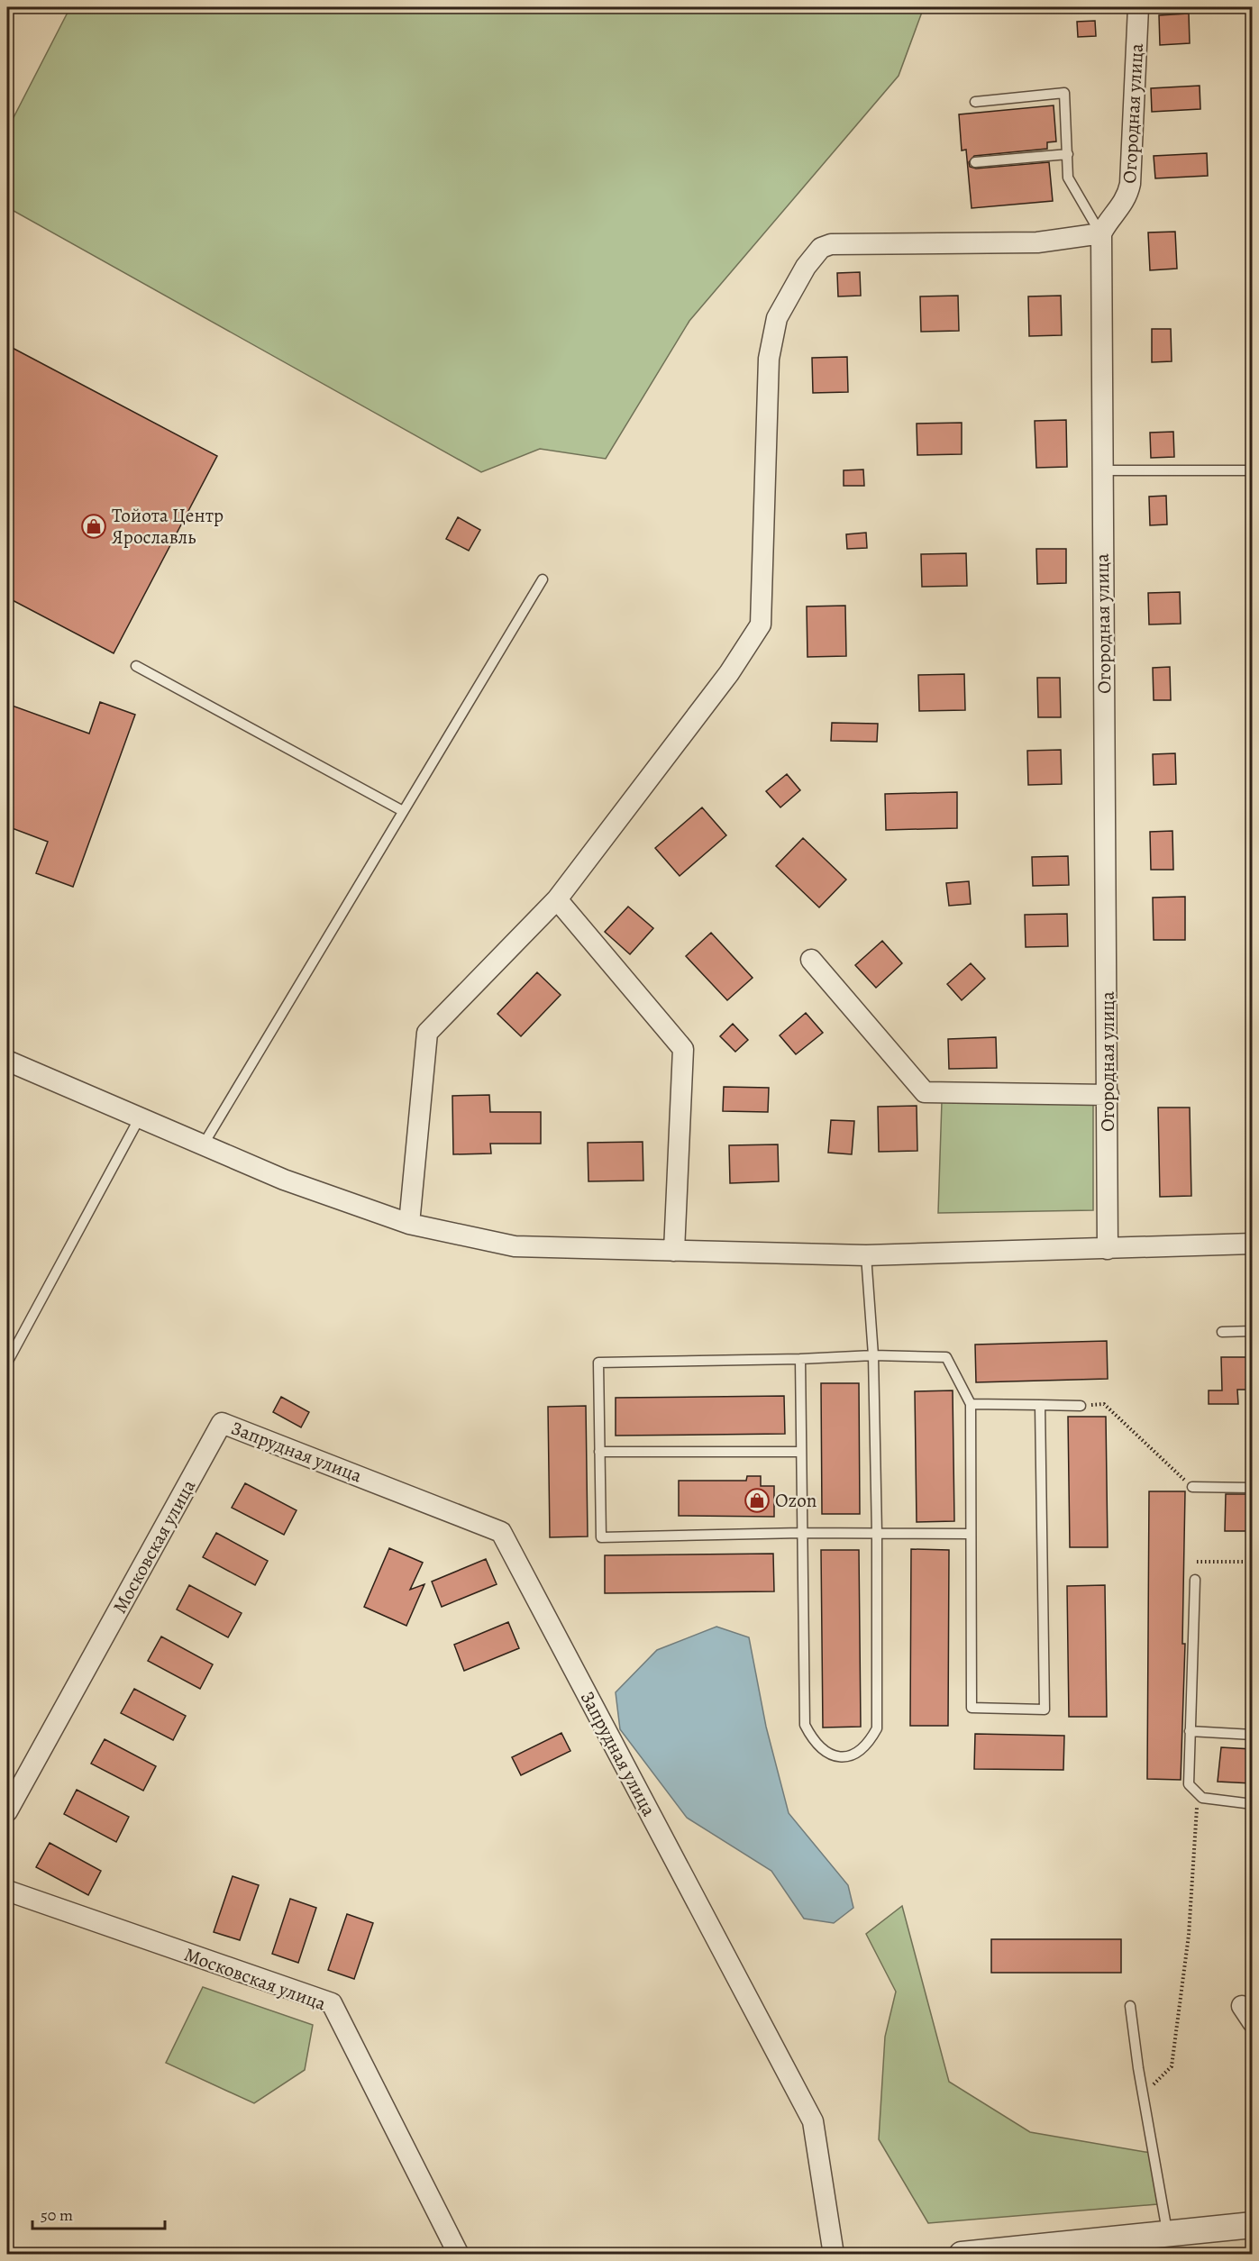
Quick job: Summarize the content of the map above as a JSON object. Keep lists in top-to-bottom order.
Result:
{
  "streets": {
    "street": ["Огородная улица", "Запрудная улица", "Московская улица"]
  },
  "crossings": [
    ["Запрудная улица", "Московская улица"]
  ],
  "places": {
    "shop": ["Тойота Центр Ярославль", "Ozon"]
  },
  "scale_bar": "50 m"
}
